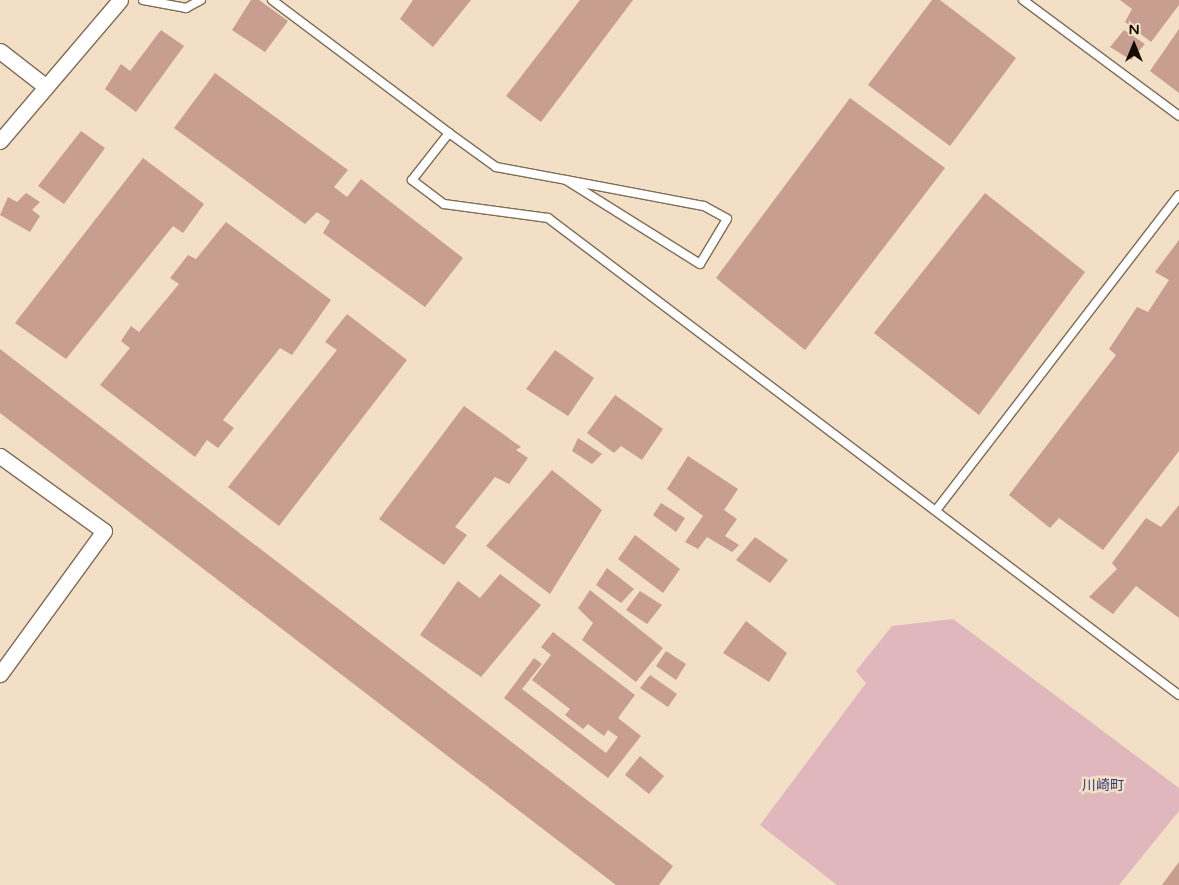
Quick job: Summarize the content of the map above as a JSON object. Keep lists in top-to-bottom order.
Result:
{
  "districts": ["川崎町"],
  "north": "top"
}
